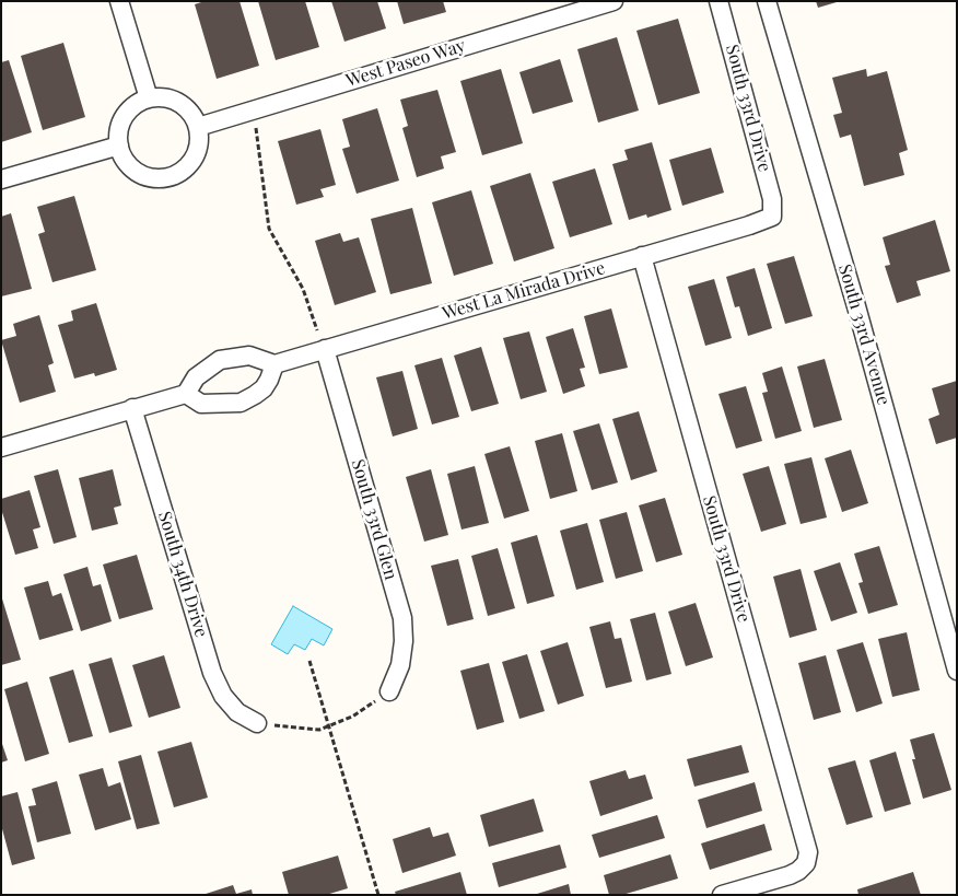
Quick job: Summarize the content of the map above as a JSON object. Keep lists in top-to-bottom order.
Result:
{
  "streets": {
    "street": [
      "West Paseo Way",
      "South 33rd Drive",
      "West La Mirada Drive",
      "South 33rd Avenue",
      "South 33rd Glen",
      "South 34th Drive"
    ]
  },
  "crossings": [
    ["South 33rd Drive", "West La Mirada Drive"],
    ["West La Mirada Drive", "South 33rd Glen"]
  ]
}
